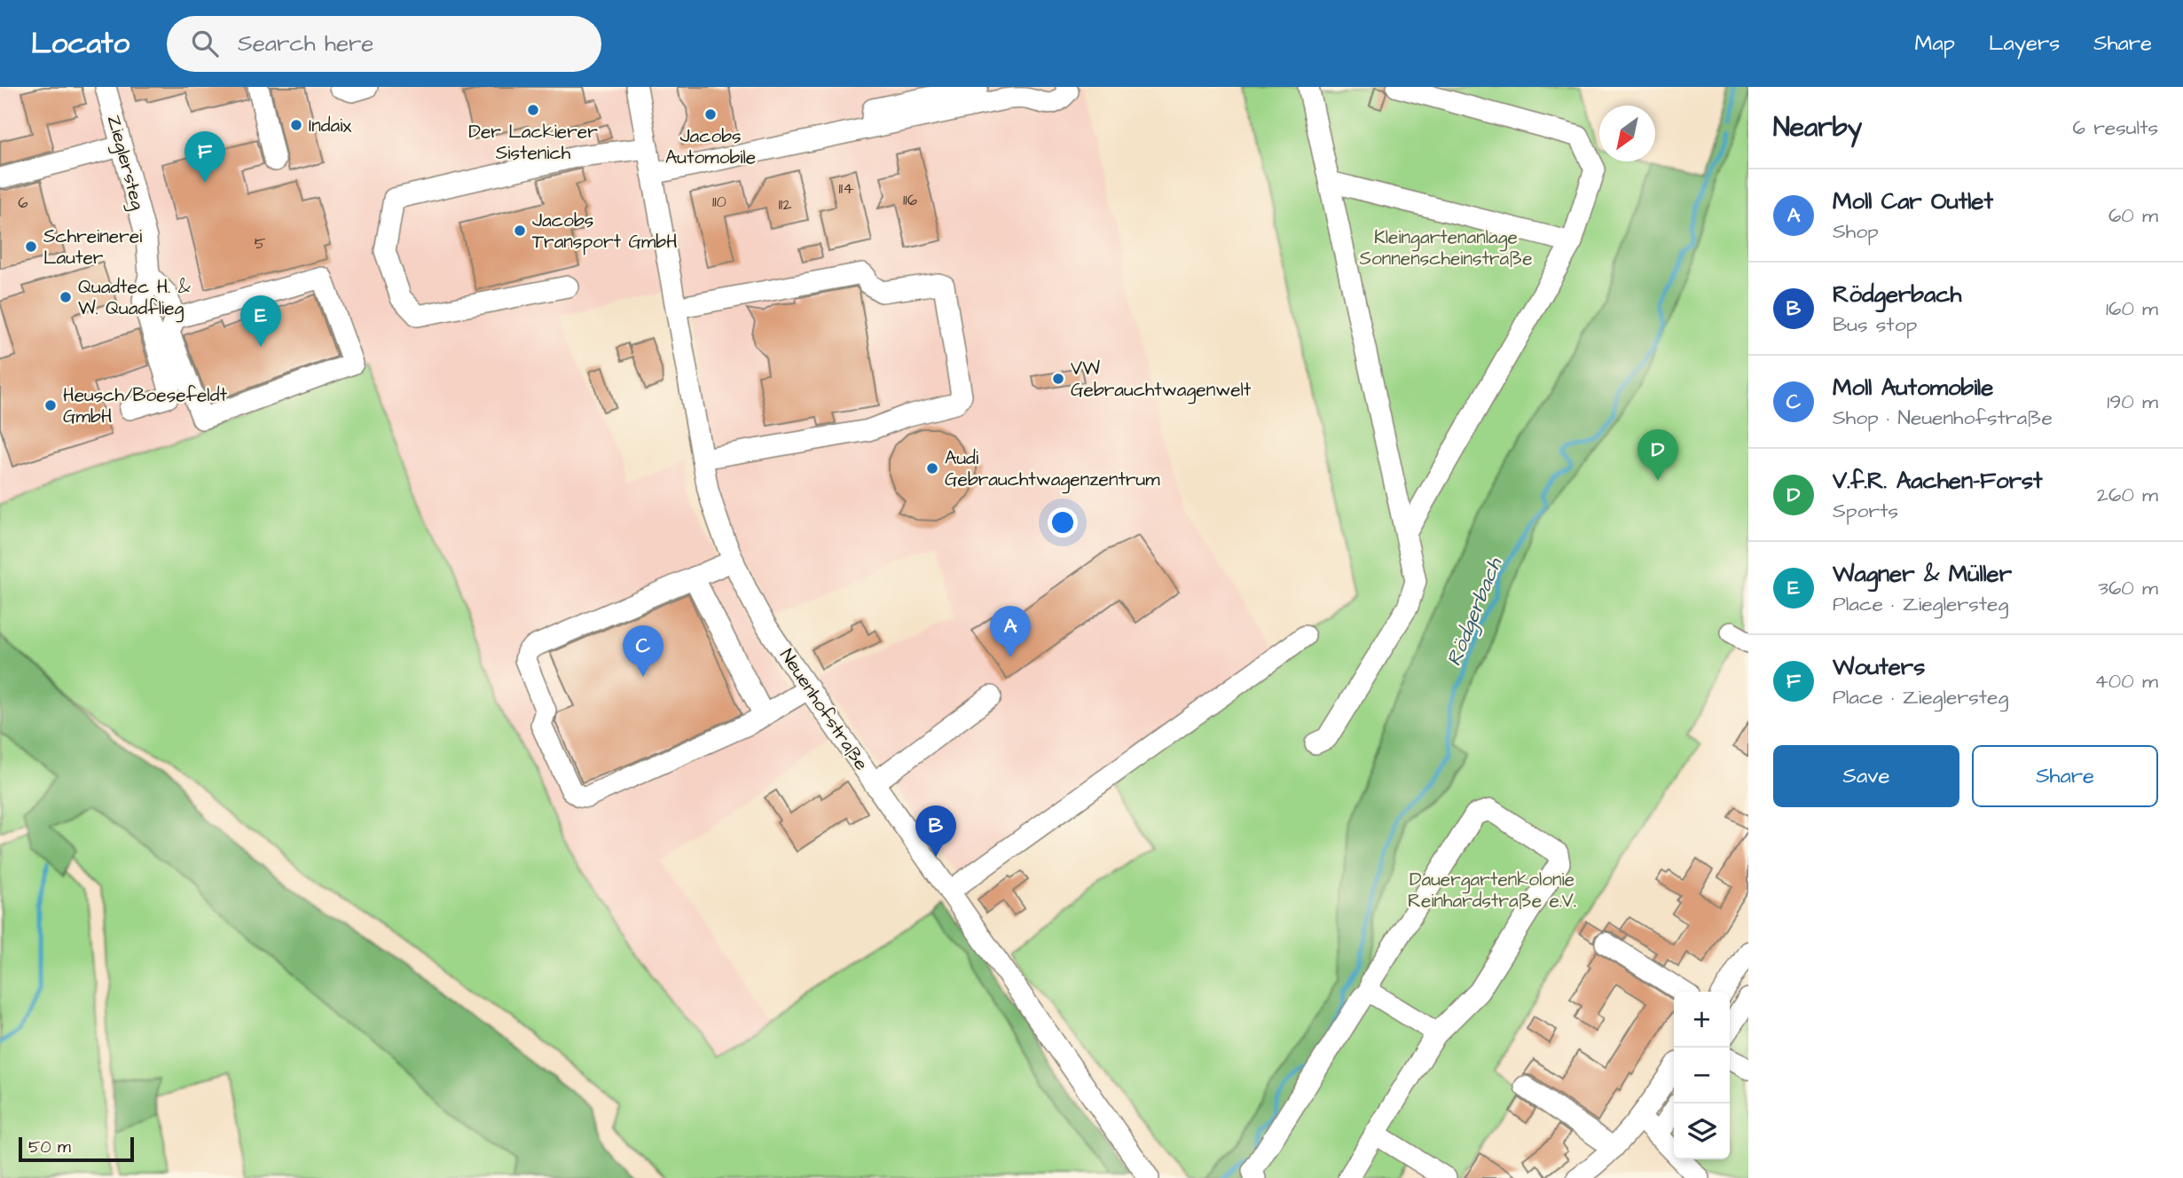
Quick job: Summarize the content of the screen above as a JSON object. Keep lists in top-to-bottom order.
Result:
{
  "streets": {
    "street": ["Zieglersteg", "Neuenhofstraße"]
  },
  "water": ["Rödgerbach"],
  "parks": ["Kleingartenanlage Sonnenscheinstraße", "Dauergartenkolonie Reinhardstraße e.V."],
  "places": [
    "Der Lackierer Sistenich",
    "Jacobs Automobile",
    "Indaix",
    "Jacobs Transport GmbH",
    "Schreinerei Lauter",
    "Quadtec H. & W. Quadflieg",
    "VW Gebrauchtwagenwelt",
    "Heusch/Boesefeldt GmbH",
    "Audi Gebrauchtwagenzentrum"
  ],
  "house_numbers": [
    "114",
    "116",
    "110",
    "6",
    "112",
    "5"
  ],
  "scale_bar": "50 m",
  "north": "bottom left",
  "page": {
    "header": "Locato",
    "search": "Search here",
    "nav": ["Map", "Layers", "Share"],
    "heading": ["Nearby", "6 results"],
    "pins": [
      "F",
      "E",
      "D",
      "A",
      "C",
      "B"
    ],
    "list": [
      {
        "mark": "A",
        "name": "Moll Car Outlet",
        "note": "Shop",
        "value": "60 m"
      },
      {
        "mark": "B",
        "name": "Rödgerbach",
        "note": "Bus stop",
        "value": "160 m"
      },
      {
        "mark": "C",
        "name": "Moll Automobile",
        "note": "Shop · Neuenhofstraße",
        "value": "190 m"
      },
      {
        "mark": "D",
        "name": "V.f.R. Aachen-Forst",
        "note": "Sports",
        "value": "260 m"
      },
      {
        "mark": "E",
        "name": "Wagner & Müller",
        "note": "Place · Zieglersteg",
        "value": "360 m"
      },
      {
        "mark": "F",
        "name": "Wouters",
        "note": "Place · Zieglersteg",
        "value": "400 m"
      }
    ],
    "buttons": ["Save", "Share"],
    "map_buttons": ["+", "−"],
    "scale": "50 m"
  }
}
